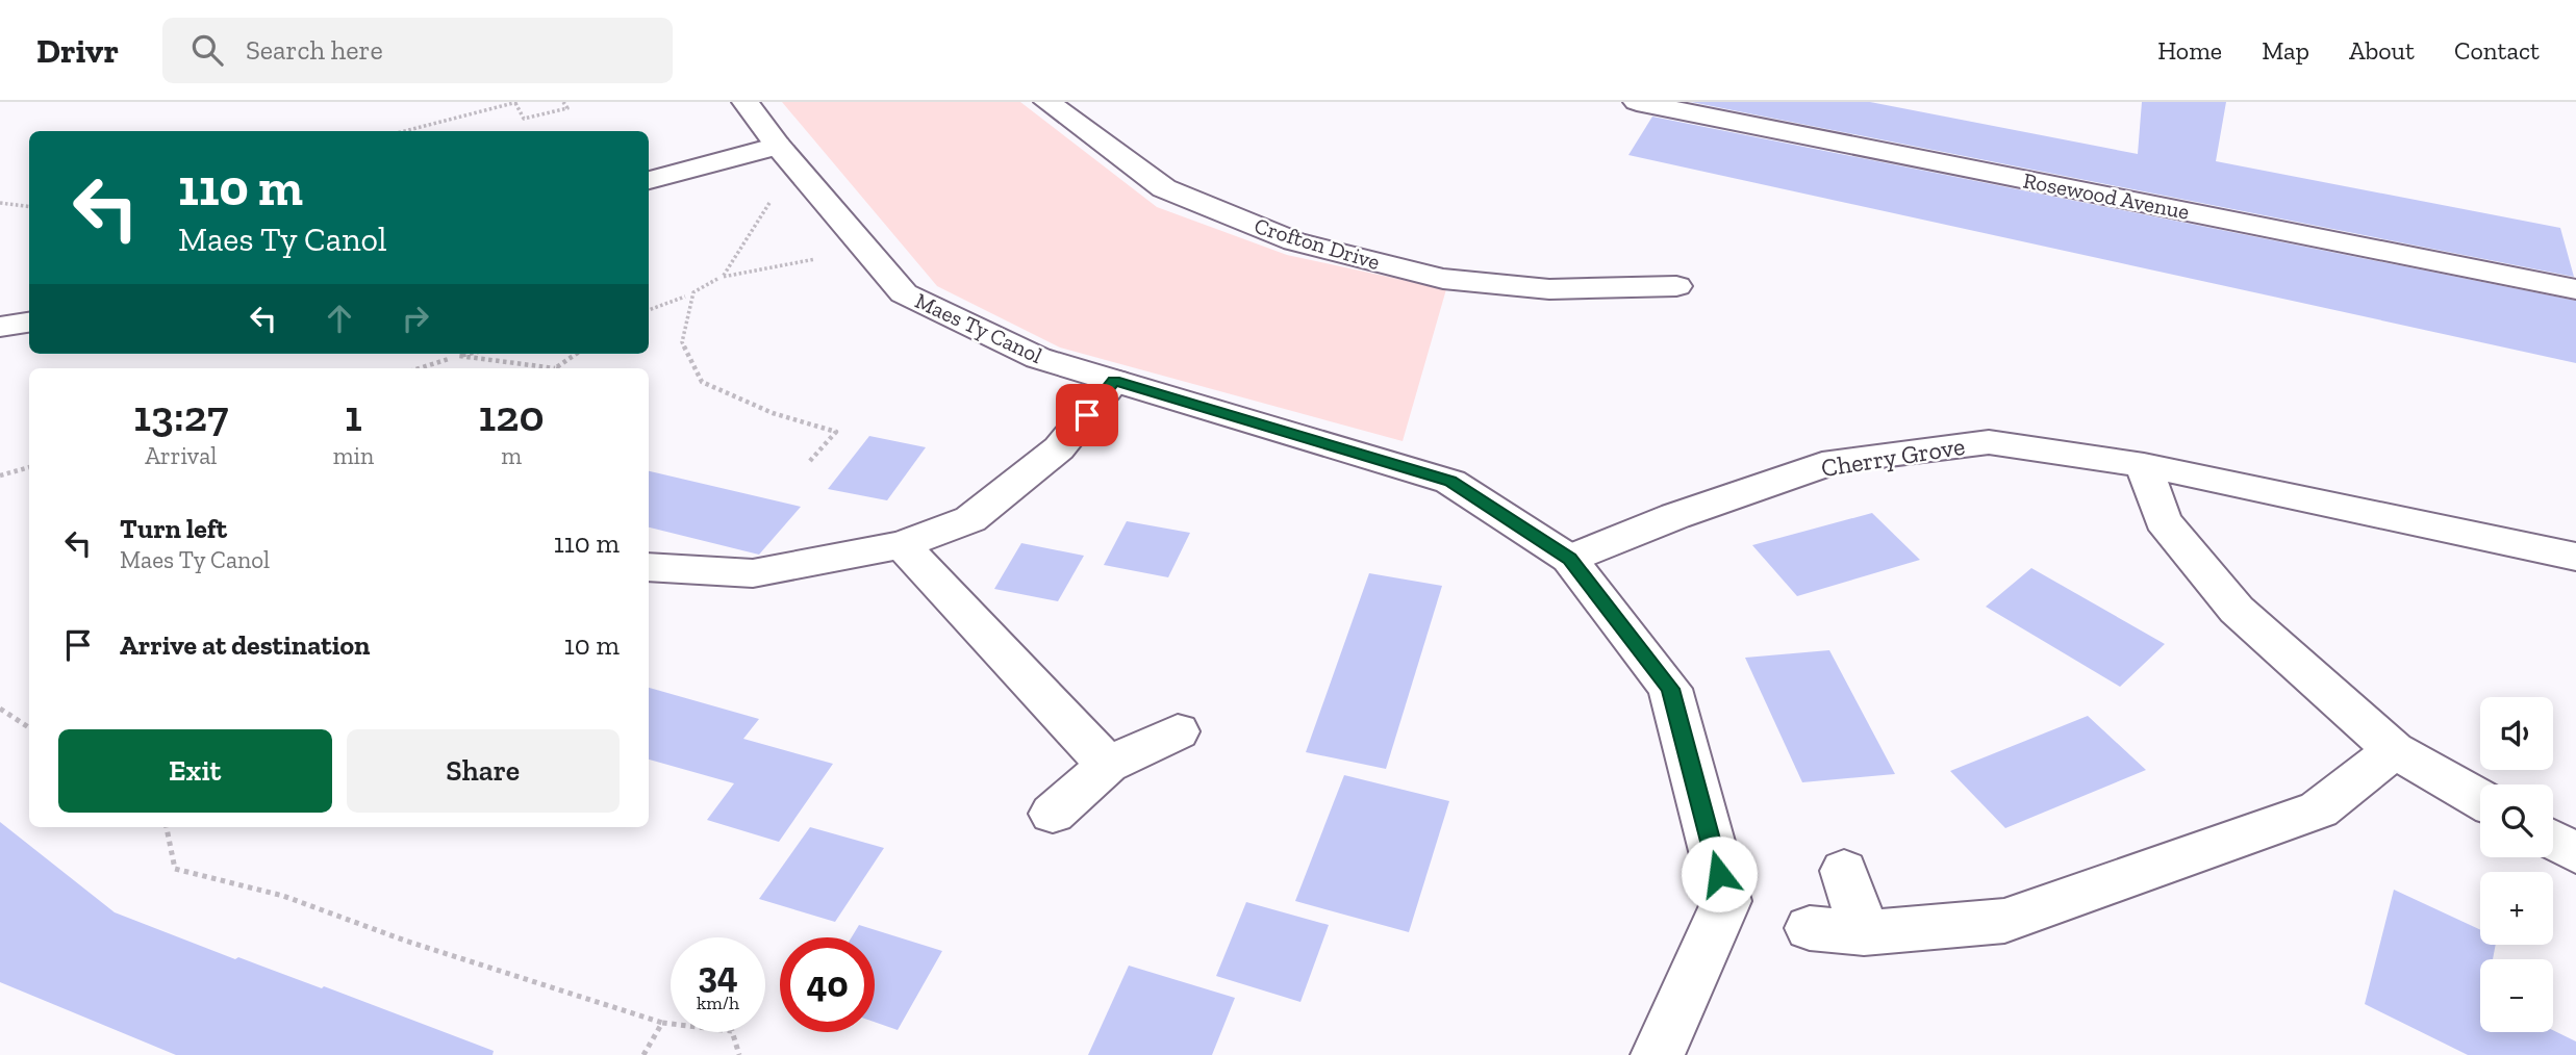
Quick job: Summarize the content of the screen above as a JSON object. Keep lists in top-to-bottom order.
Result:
{
  "streets": {
    "street": [
      "Rosewood Avenue",
      "Crofton Drive",
      "Maes Ty Canol",
      "Cherry Grove"
    ]
  },
  "crossings": [
    ["Maes Ty Canol", "Cherry Grove"]
  ],
  "page": {
    "header": "Drivr",
    "search": "Search here",
    "nav": [
      "Home",
      "Map",
      "About",
      "Contact"
    ],
    "turn": ["110 m", "Maes Ty Canol"],
    "eta": [
      "13:27",
      "Arrival",
      "1",
      "min",
      "120",
      "m"
    ],
    "list": [
      {
        "name": "Turn left",
        "note": "Maes Ty Canol",
        "value": "110 m"
      },
      {
        "name": "Arrive at destination",
        "value": "10 m"
      }
    ],
    "map_buttons": ["+", "−"],
    "buttons": ["Exit", "Share"],
    "speed": "34 km/h",
    "limit": "40"
  }
}
